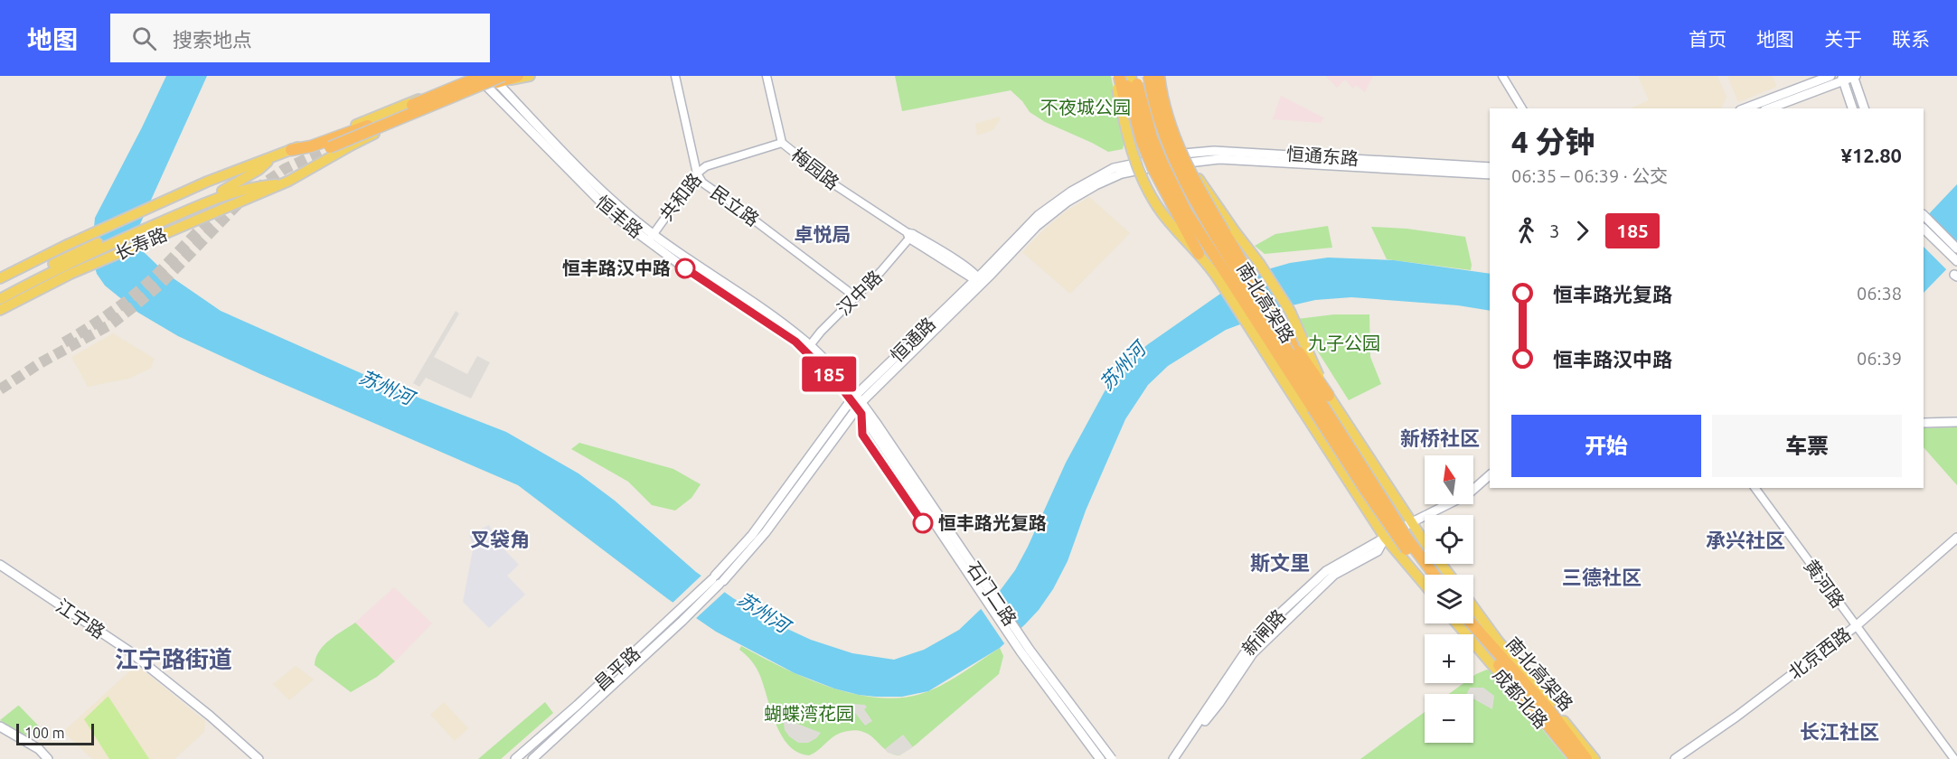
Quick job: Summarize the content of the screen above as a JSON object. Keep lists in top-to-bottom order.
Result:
{
  "streets": {
    "highway": ["南北高架路"],
    "main road": [
      "恒通东路",
      "恒丰路",
      "长寿路",
      "恒通路",
      "石门二路",
      "江宁路",
      "新闸路",
      "北京西路",
      "昌平路",
      "成都北路"
    ],
    "street": [
      "梅园路",
      "共和路",
      "民立路",
      "汉中路",
      "黄河路"
    ]
  },
  "crossings": [
    ["恒通东路", "恒通路"],
    ["梅园路", "共和路"],
    ["梅园路", "汉中路"],
    ["梅园路", "恒通路"],
    ["共和路", "民立路"],
    ["共和路", "恒丰路"],
    ["民立路", "汉中路"],
    ["恒丰路", "长寿路"],
    ["恒丰路", "汉中路"],
    ["恒丰路", "恒通路"],
    ["恒丰路", "石门二路"],
    ["恒通路", "昌平路"],
    ["黄河路", "北京西路"]
  ],
  "districts": [
    "卓悦局",
    "新桥社区",
    "叉袋角",
    "承兴社区",
    "斯文里",
    "三德社区",
    "江宁路街道",
    "长江社区"
  ],
  "water": ["苏州河"],
  "parks": ["不夜城公园", "九子公园", "蝴蝶湾花园"],
  "places": ["恒丰路汉中路", "恒丰路光复路"],
  "lines": ["bus line 185"],
  "scale_bar": "100 m",
  "north": "top",
  "page": {
    "header": "地图",
    "search": "搜索地点",
    "nav": [
      "首页",
      "地图",
      "关于",
      "联系"
    ],
    "on_map": "185",
    "heading": ["4 分钟", "06:35 – 06:39 · 公交", "¥12.80"],
    "legs": ["3", "185"],
    "list": [
      {
        "name": "恒丰路光复路",
        "value": "06:38"
      },
      {
        "name": "恒丰路汉中路",
        "value": "06:39"
      }
    ],
    "buttons": ["开始", "车票"],
    "map_buttons": ["+", "−"],
    "scale": "100 m"
  }
}
